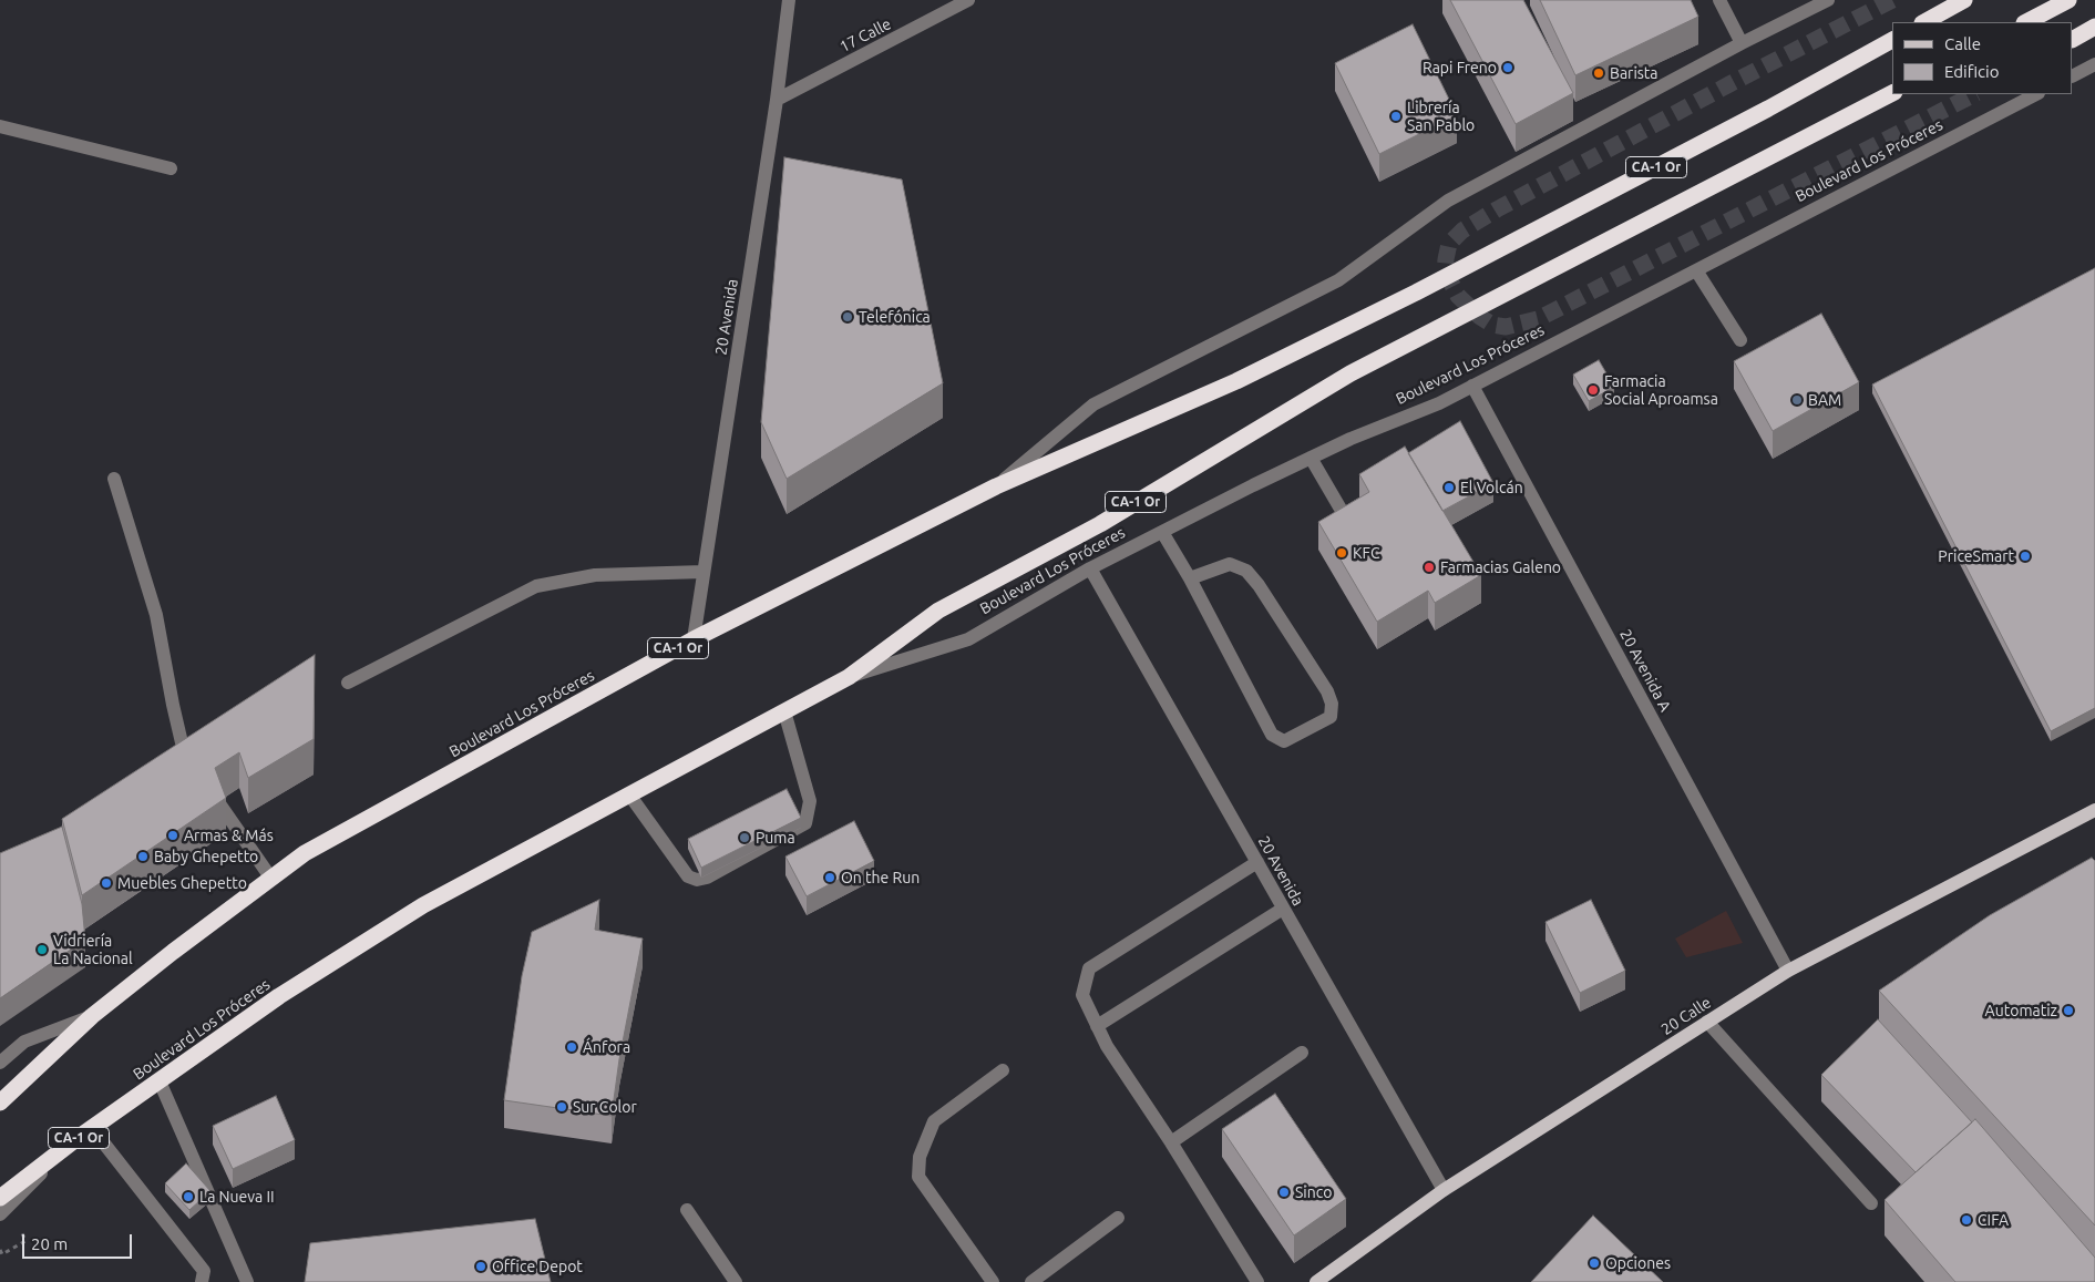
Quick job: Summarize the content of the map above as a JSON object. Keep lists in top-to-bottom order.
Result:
{
  "streets": {
    "highway": ["Boulevard Los Próceres", "CA-1 Or"],
    "main road": ["20 Calle"],
    "street": ["17 Calle", "20 Avenida", "20 Avenida A"]
  },
  "crossings": [
    ["17 Calle", "20 Avenida"],
    ["Boulevard Los Próceres", "20 Avenida"],
    ["Boulevard Los Próceres", "20 Avenida A"],
    ["20 Avenida", "20 Calle"],
    ["20 Avenida A", "20 Calle"]
  ],
  "places": [
    "Rapi Freno",
    "Barista",
    "Librería San Pablo",
    "Telefónica",
    "Farmacia Social Aproamsa",
    "BAM",
    "El Volcán",
    "KFC",
    "PriceSmart",
    "Farmacias Galeno",
    "Armas & Más",
    "Puma",
    "Baby Ghepetto",
    "On the Run",
    "Muebles Ghepetto",
    "Vidriería La Nacional",
    "Automatiz",
    "Ánfora",
    "Sur Color",
    "Sinco",
    "La Nueva II",
    "CIFA",
    "Opciones",
    "Office Depot"
  ],
  "legend": ["Calle", "Edificio"],
  "scale_bar": "20 m"
}
